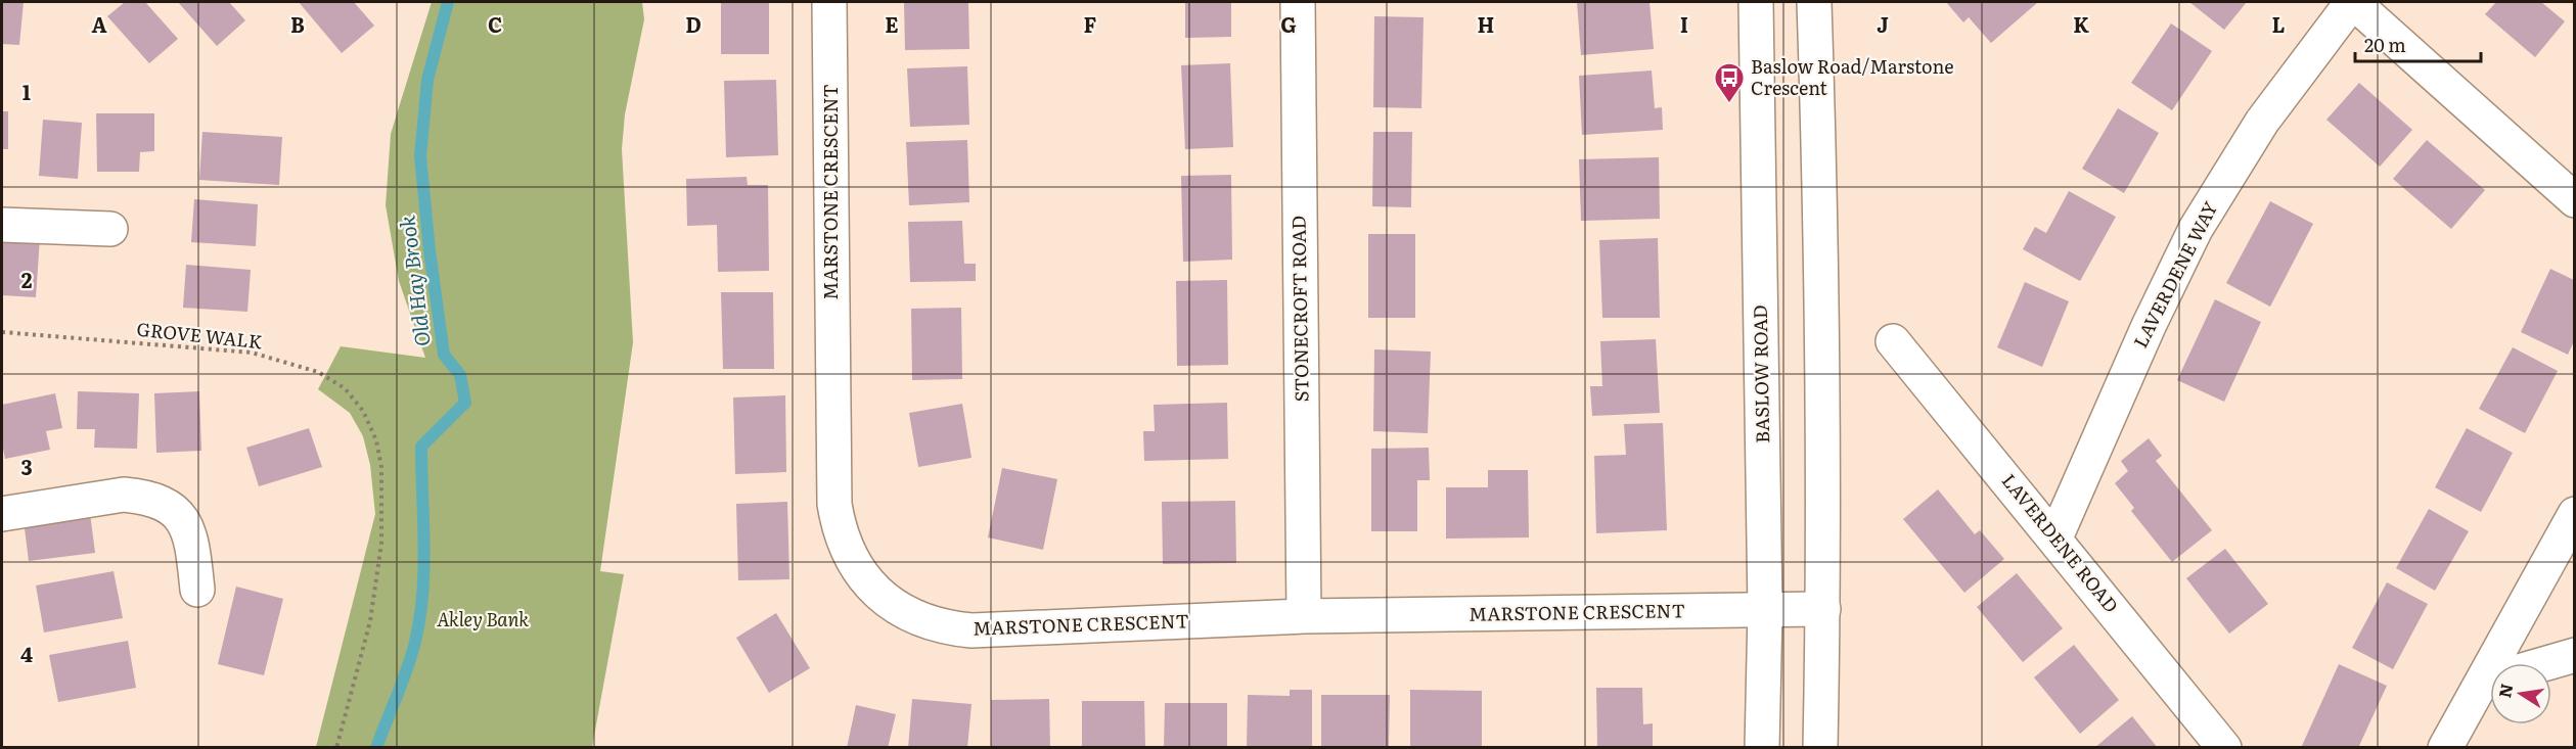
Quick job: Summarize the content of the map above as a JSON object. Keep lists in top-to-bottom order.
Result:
{
  "streets": {
    "street": [
      "MARSTONE CRESCENT",
      "LAVERDENE WAY",
      "STONECROFT ROAD",
      "BASLOW ROAD",
      "LAVERDENE ROAD"
    ],
    "path": ["GROVE WALK"]
  },
  "crossings": [
    ["MARSTONE CRESCENT", "STONECROFT ROAD"],
    ["MARSTONE CRESCENT", "BASLOW ROAD"],
    ["LAVERDENE WAY", "LAVERDENE ROAD"]
  ],
  "water": ["Old Hay Brook"],
  "parks": ["Akley Bank"],
  "places": {
    "bus stop": ["Baslow Road/Marstone Crescent"]
  },
  "scale_bar": "20 m",
  "north": "left",
  "grid": {
    "columns": [
      "A",
      "B",
      "C",
      "D",
      "E",
      "F",
      "G",
      "H",
      "I",
      "J",
      "K",
      "L"
    ],
    "rows": [
      "1",
      "2",
      "3",
      "4"
    ]
  }
}
